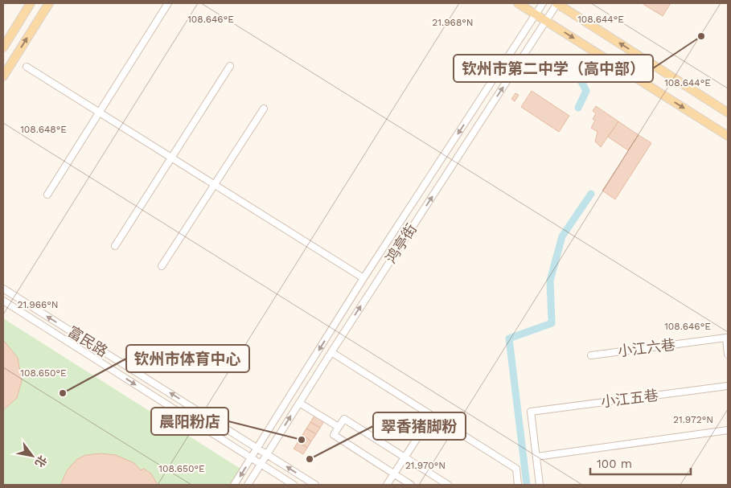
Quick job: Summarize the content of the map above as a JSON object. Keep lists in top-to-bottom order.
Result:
{
  "streets": {
    "street": [
      "鸿亭街",
      "富民路",
      "小江六巷",
      "小江五巷"
    ]
  },
  "crossings": [
    ["鸿亭街", "富民路"]
  ],
  "places": [
    "钦州市第二中学（高中部）",
    "钦州市体育中心",
    "晨阳粉店",
    "翠香猪脚粉"
  ],
  "scale_bar": "100 m",
  "north": "bottom right",
  "coordinates": [
    "108.646°E",
    "108.644°E",
    "21.968°N",
    "108.648°E",
    "21.966°N",
    "108.650°E",
    "21.972°N",
    "21.970°N"
  ]
}
